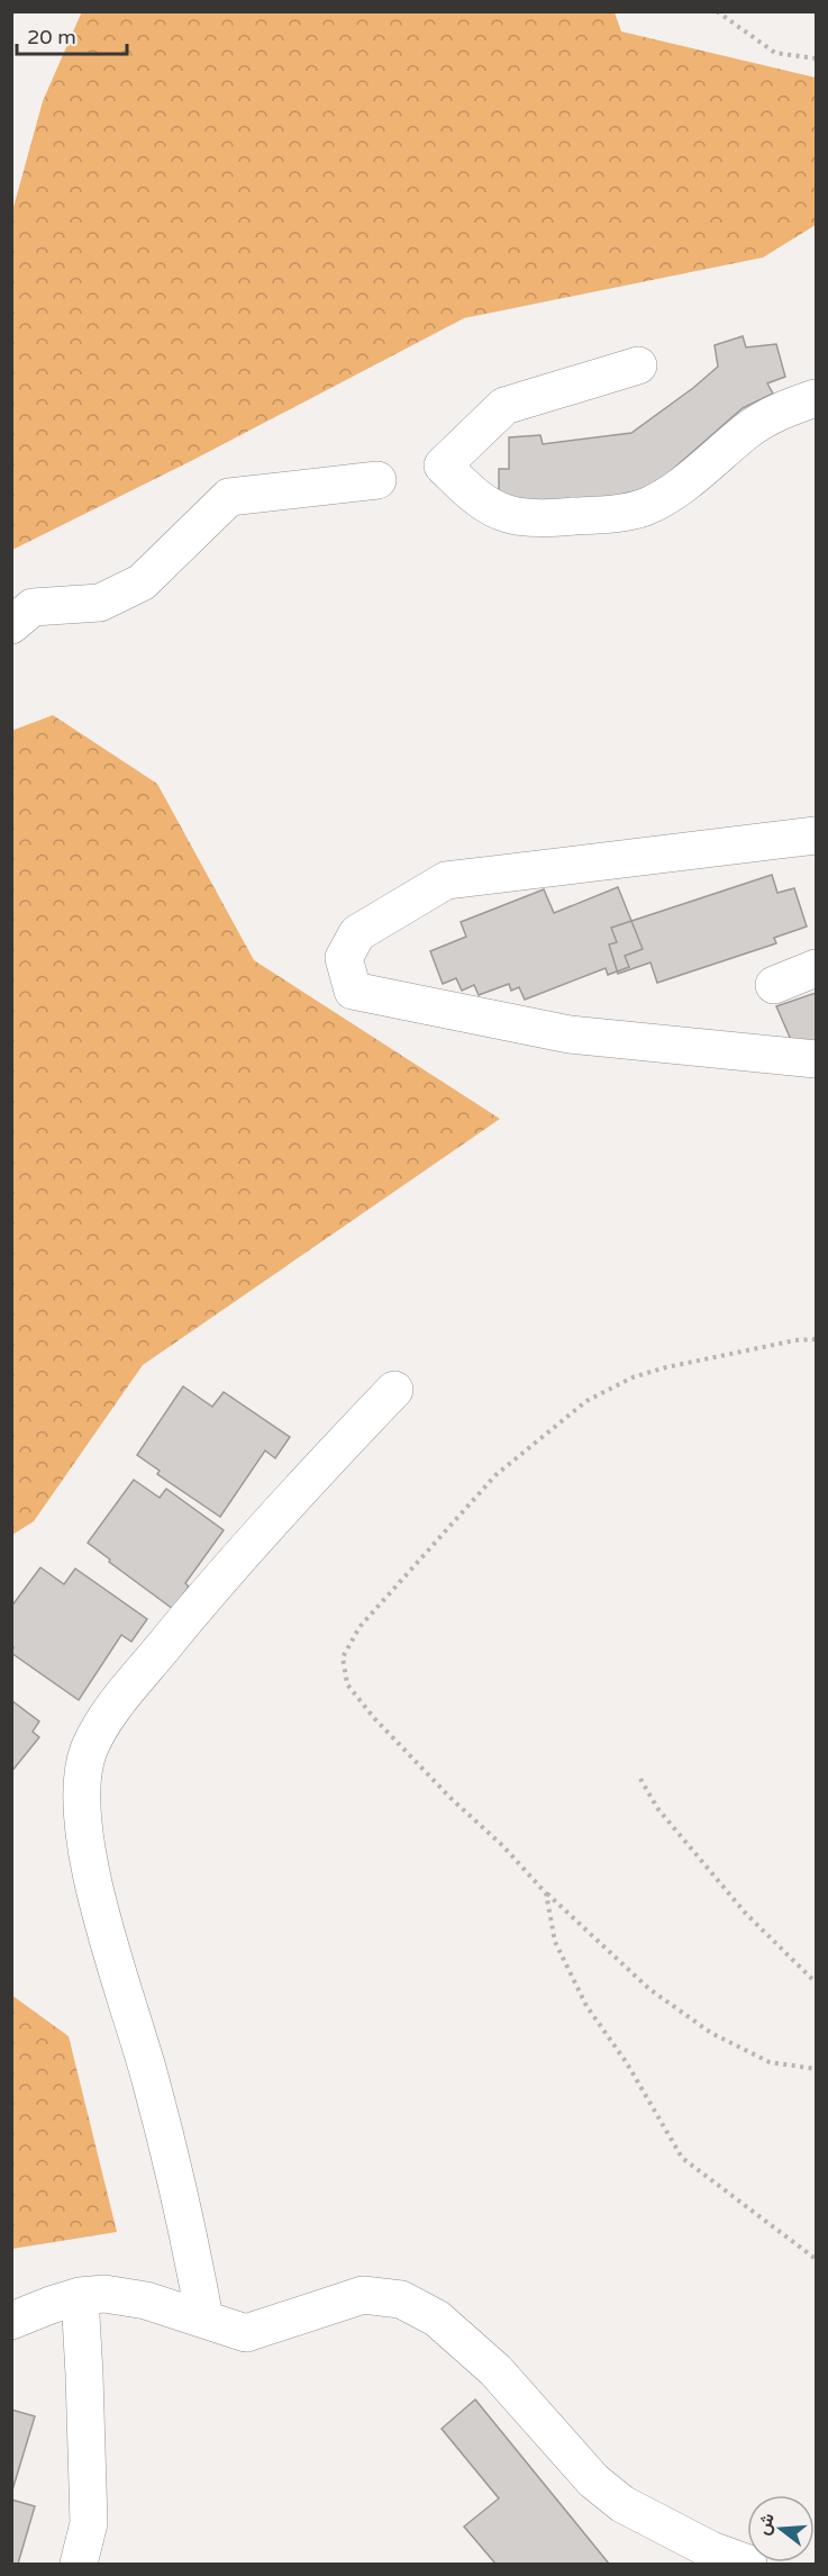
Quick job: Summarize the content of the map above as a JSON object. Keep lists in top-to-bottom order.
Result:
{
  "scale_bar": "20 m",
  "north": "left"
}
